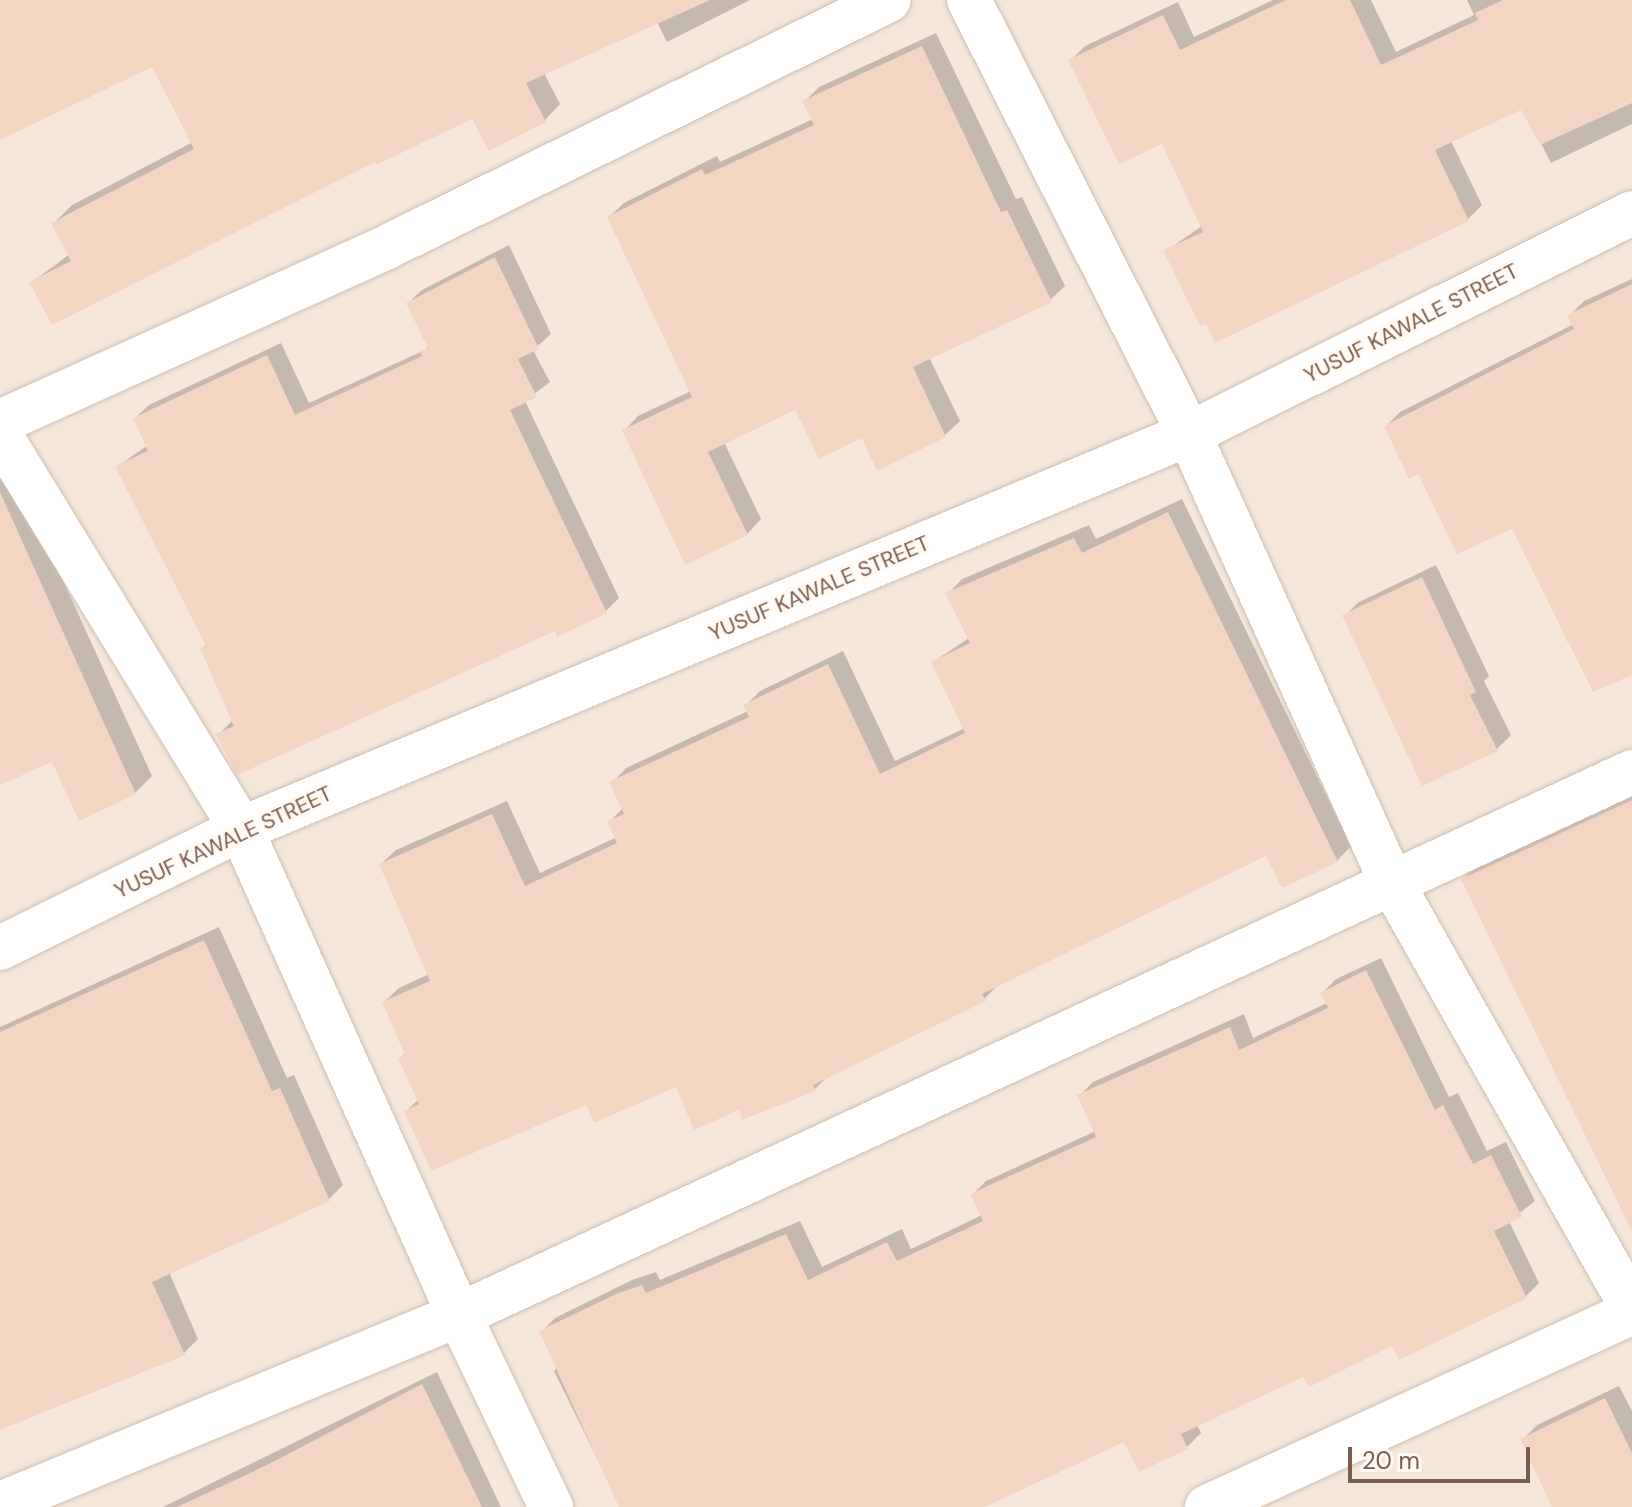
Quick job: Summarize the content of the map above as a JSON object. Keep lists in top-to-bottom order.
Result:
{
  "streets": {
    "street": ["YUSUF KAWALE STREET"]
  },
  "scale_bar": "20 m"
}
